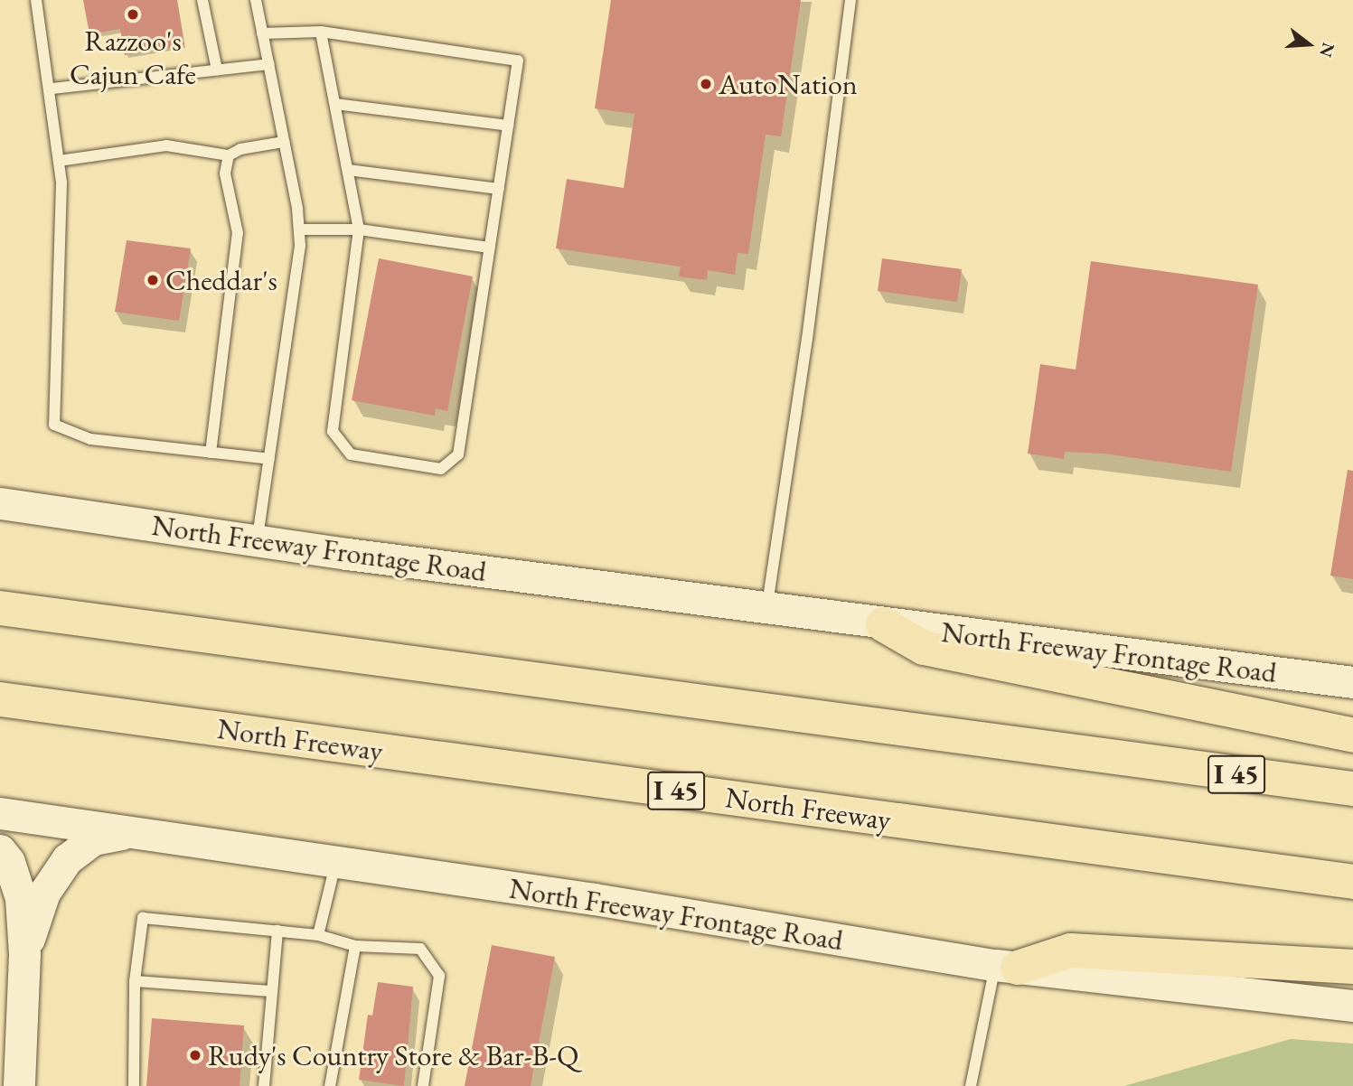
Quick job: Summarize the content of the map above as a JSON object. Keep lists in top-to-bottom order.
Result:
{
  "streets": {
    "highway": ["North Freeway", "I 45"],
    "main road": ["North Freeway Frontage Road"]
  },
  "places": [
    "Razzoo's Cajun Cafe",
    "AutoNation",
    "Cheddar's",
    "Rudy's Country Store & Bar-B-Q"
  ],
  "north": "right"
}
